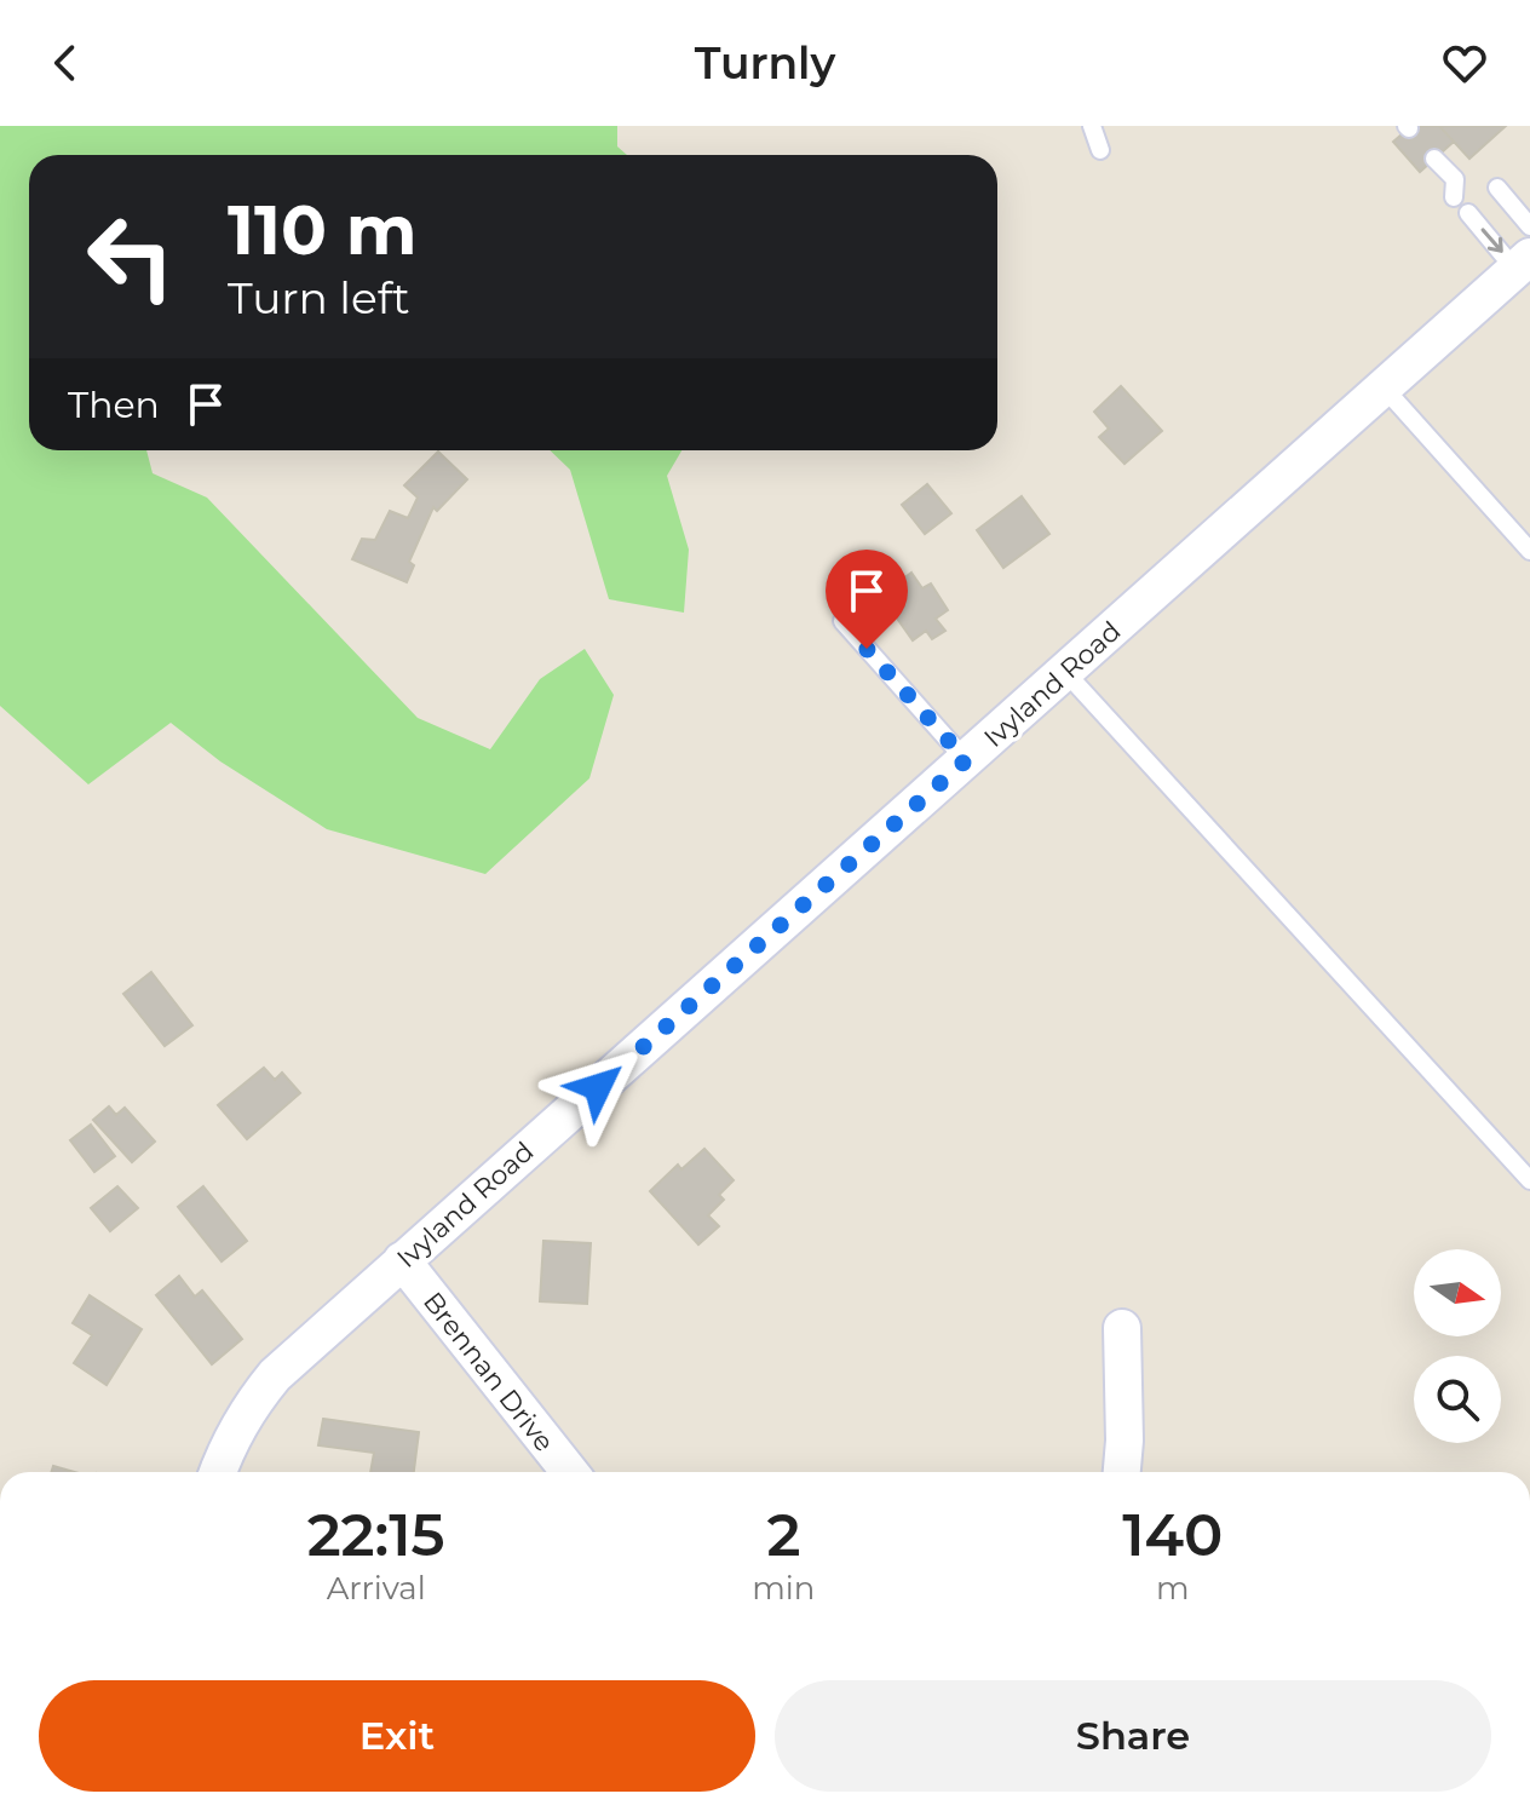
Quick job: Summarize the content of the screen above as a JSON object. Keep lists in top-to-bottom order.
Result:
{
  "streets": {
    "street": ["Ivyland Road", "Brennan Drive"]
  },
  "crossings": [
    ["Ivyland Road", "Brennan Drive"]
  ],
  "north": "right",
  "page": {
    "header": "Turnly",
    "turn": ["110 m", "Turn left"],
    "then": "Then",
    "eta": [
      "22:15",
      "Arrival",
      "2",
      "min",
      "140",
      "m"
    ],
    "buttons": ["Exit", "Share"]
  }
}
